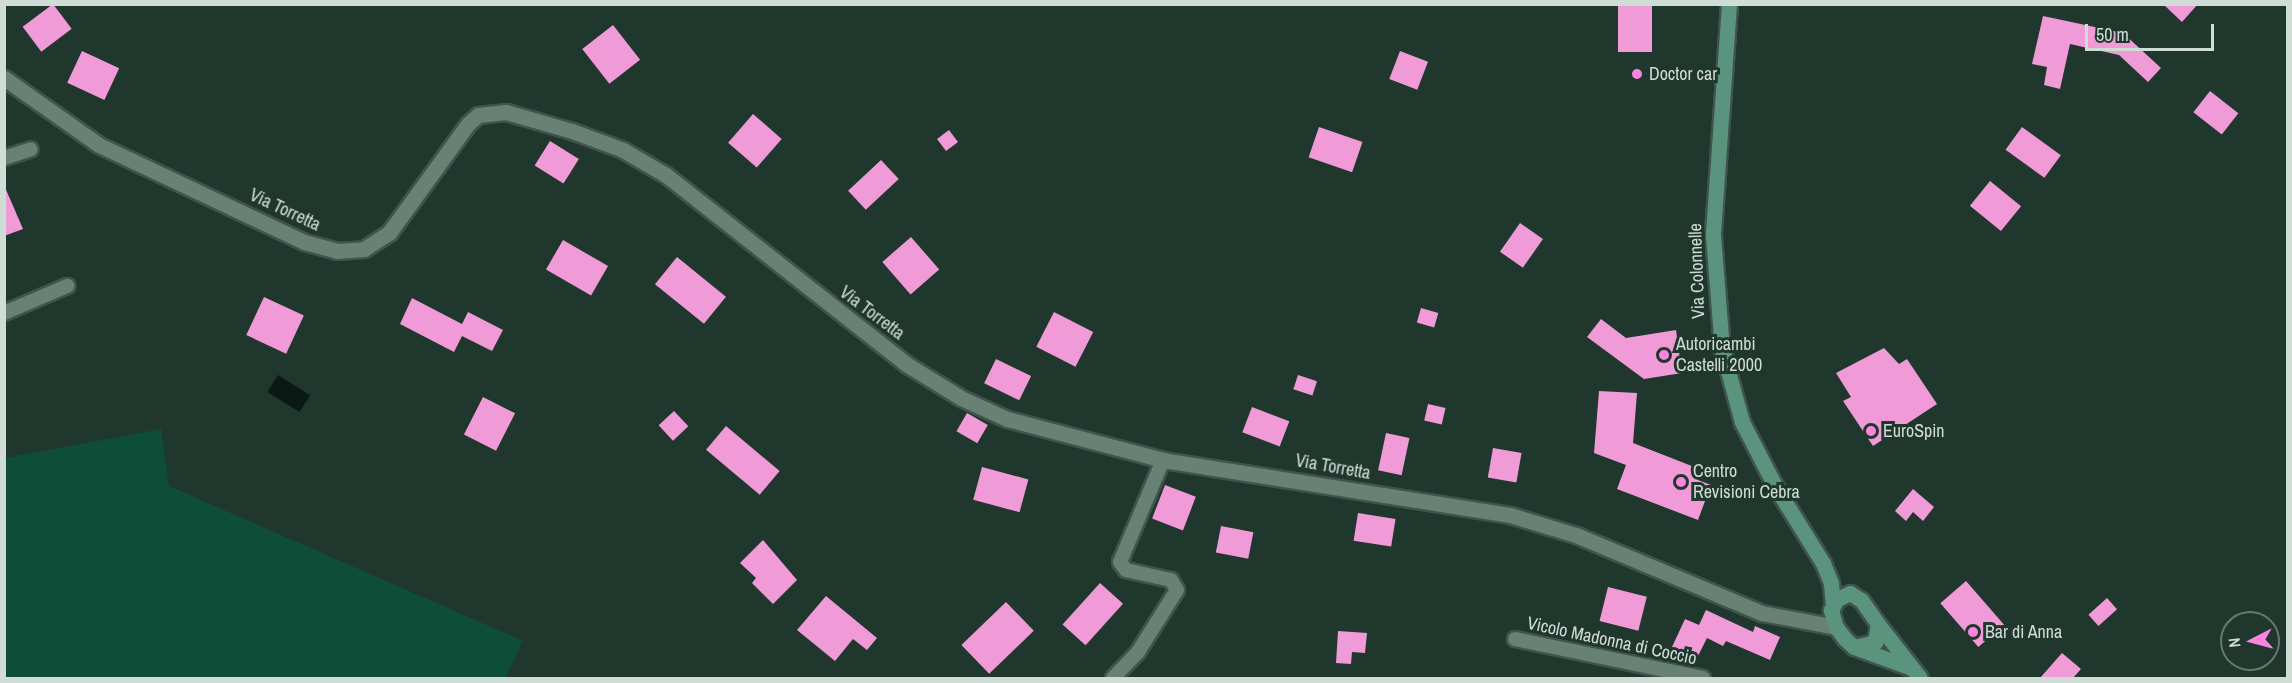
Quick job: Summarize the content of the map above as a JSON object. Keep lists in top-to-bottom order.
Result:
{
  "streets": {
    "main road": ["Via Colonnelle"],
    "street": ["Via Torretta", "Vicolo Madonna di Coccio"]
  },
  "crossings": [
    ["Via Torretta", "Via Colonnelle"]
  ],
  "places": [
    "Doctor car",
    "Autoricambi Castelli 2000",
    "EuroSpin",
    "Centro Revisioni Cebra",
    "Bar di Anna"
  ],
  "scale_bar": "50 m",
  "north": "left"
}
